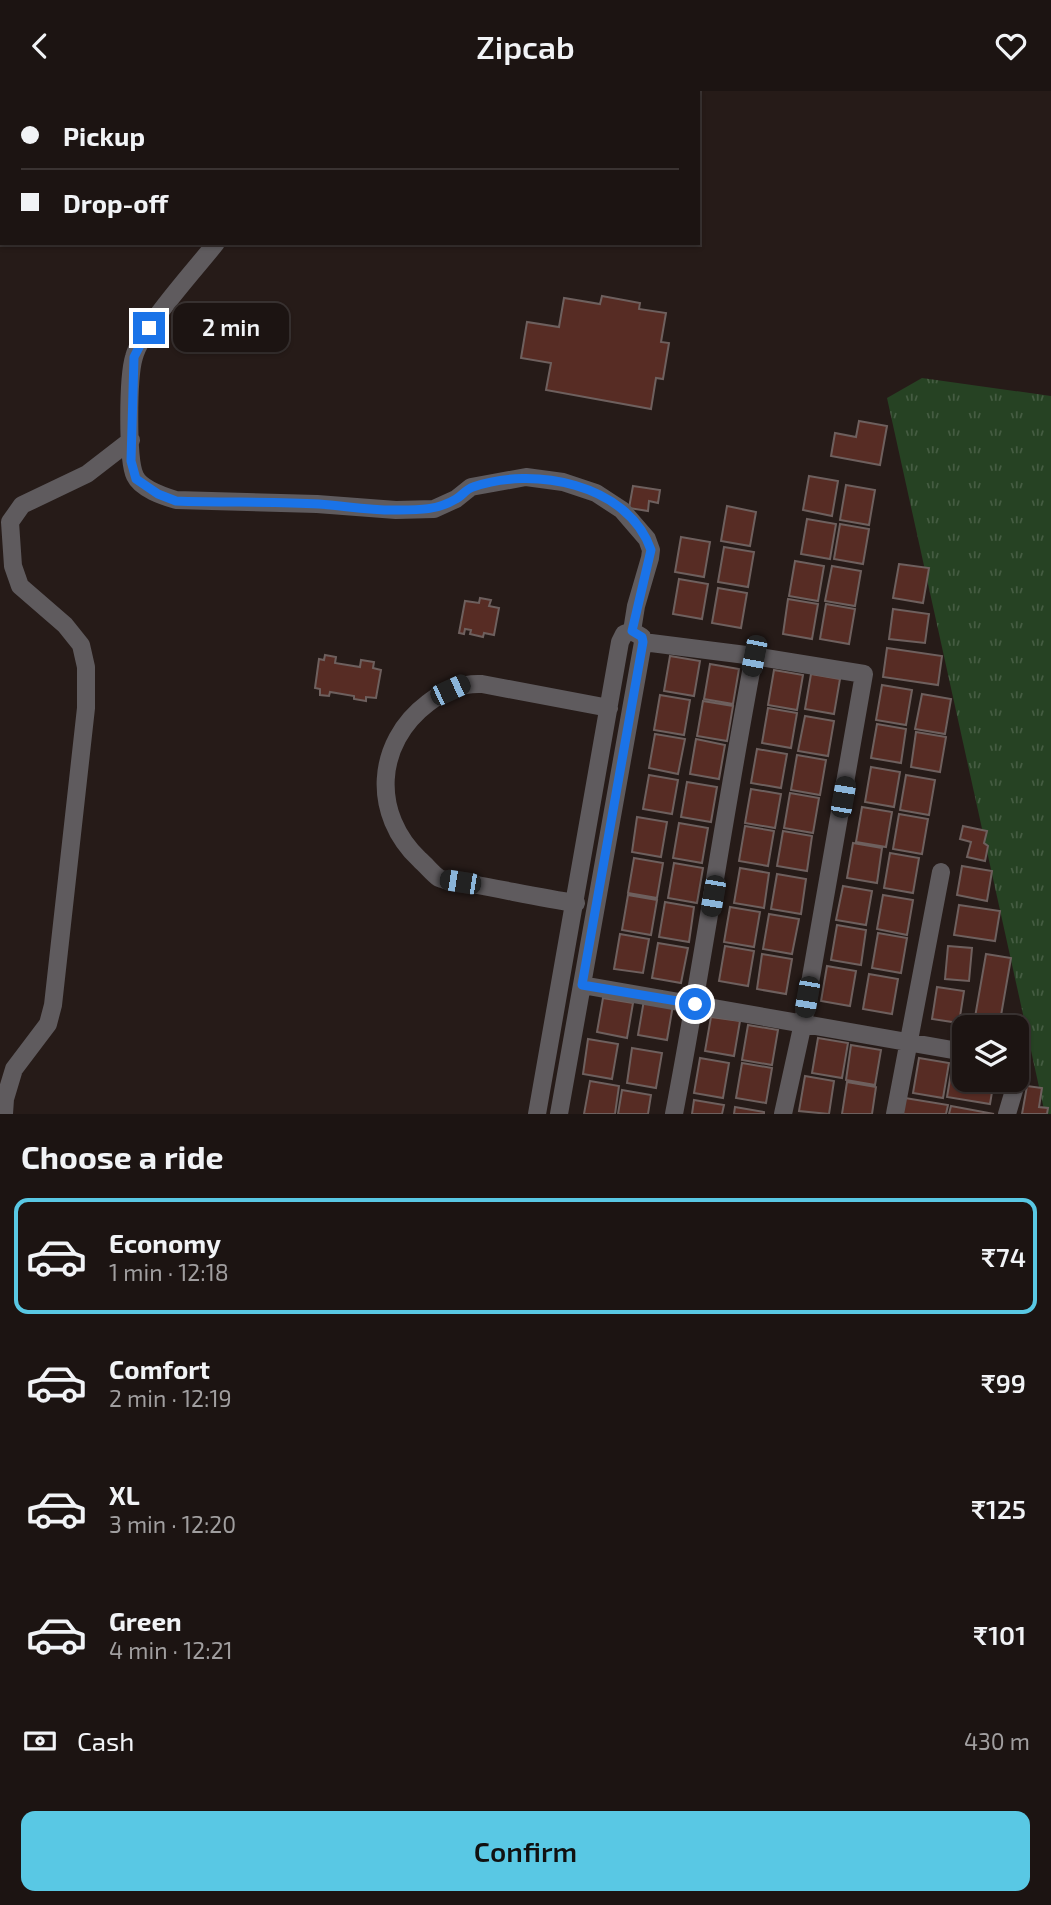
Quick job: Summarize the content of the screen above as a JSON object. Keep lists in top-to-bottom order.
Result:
{
  "page": {
    "header": "Zipcab",
    "banner": ["Pickup", "Drop-off"],
    "bubble": "2 min",
    "heading": "Choose a ride",
    "list": [
      {
        "name": "Economy",
        "note": "1 min · 12:18",
        "value": "₹74"
      },
      {
        "name": "Comfort",
        "note": "2 min · 12:19",
        "value": "₹99"
      },
      {
        "name": "XL",
        "note": "3 min · 12:20",
        "value": "₹125"
      },
      {
        "name": "Green",
        "note": "4 min · 12:21",
        "value": "₹101"
      }
    ],
    "pay": ["Cash", "430 m"],
    "buttons": "Confirm"
  }
}
